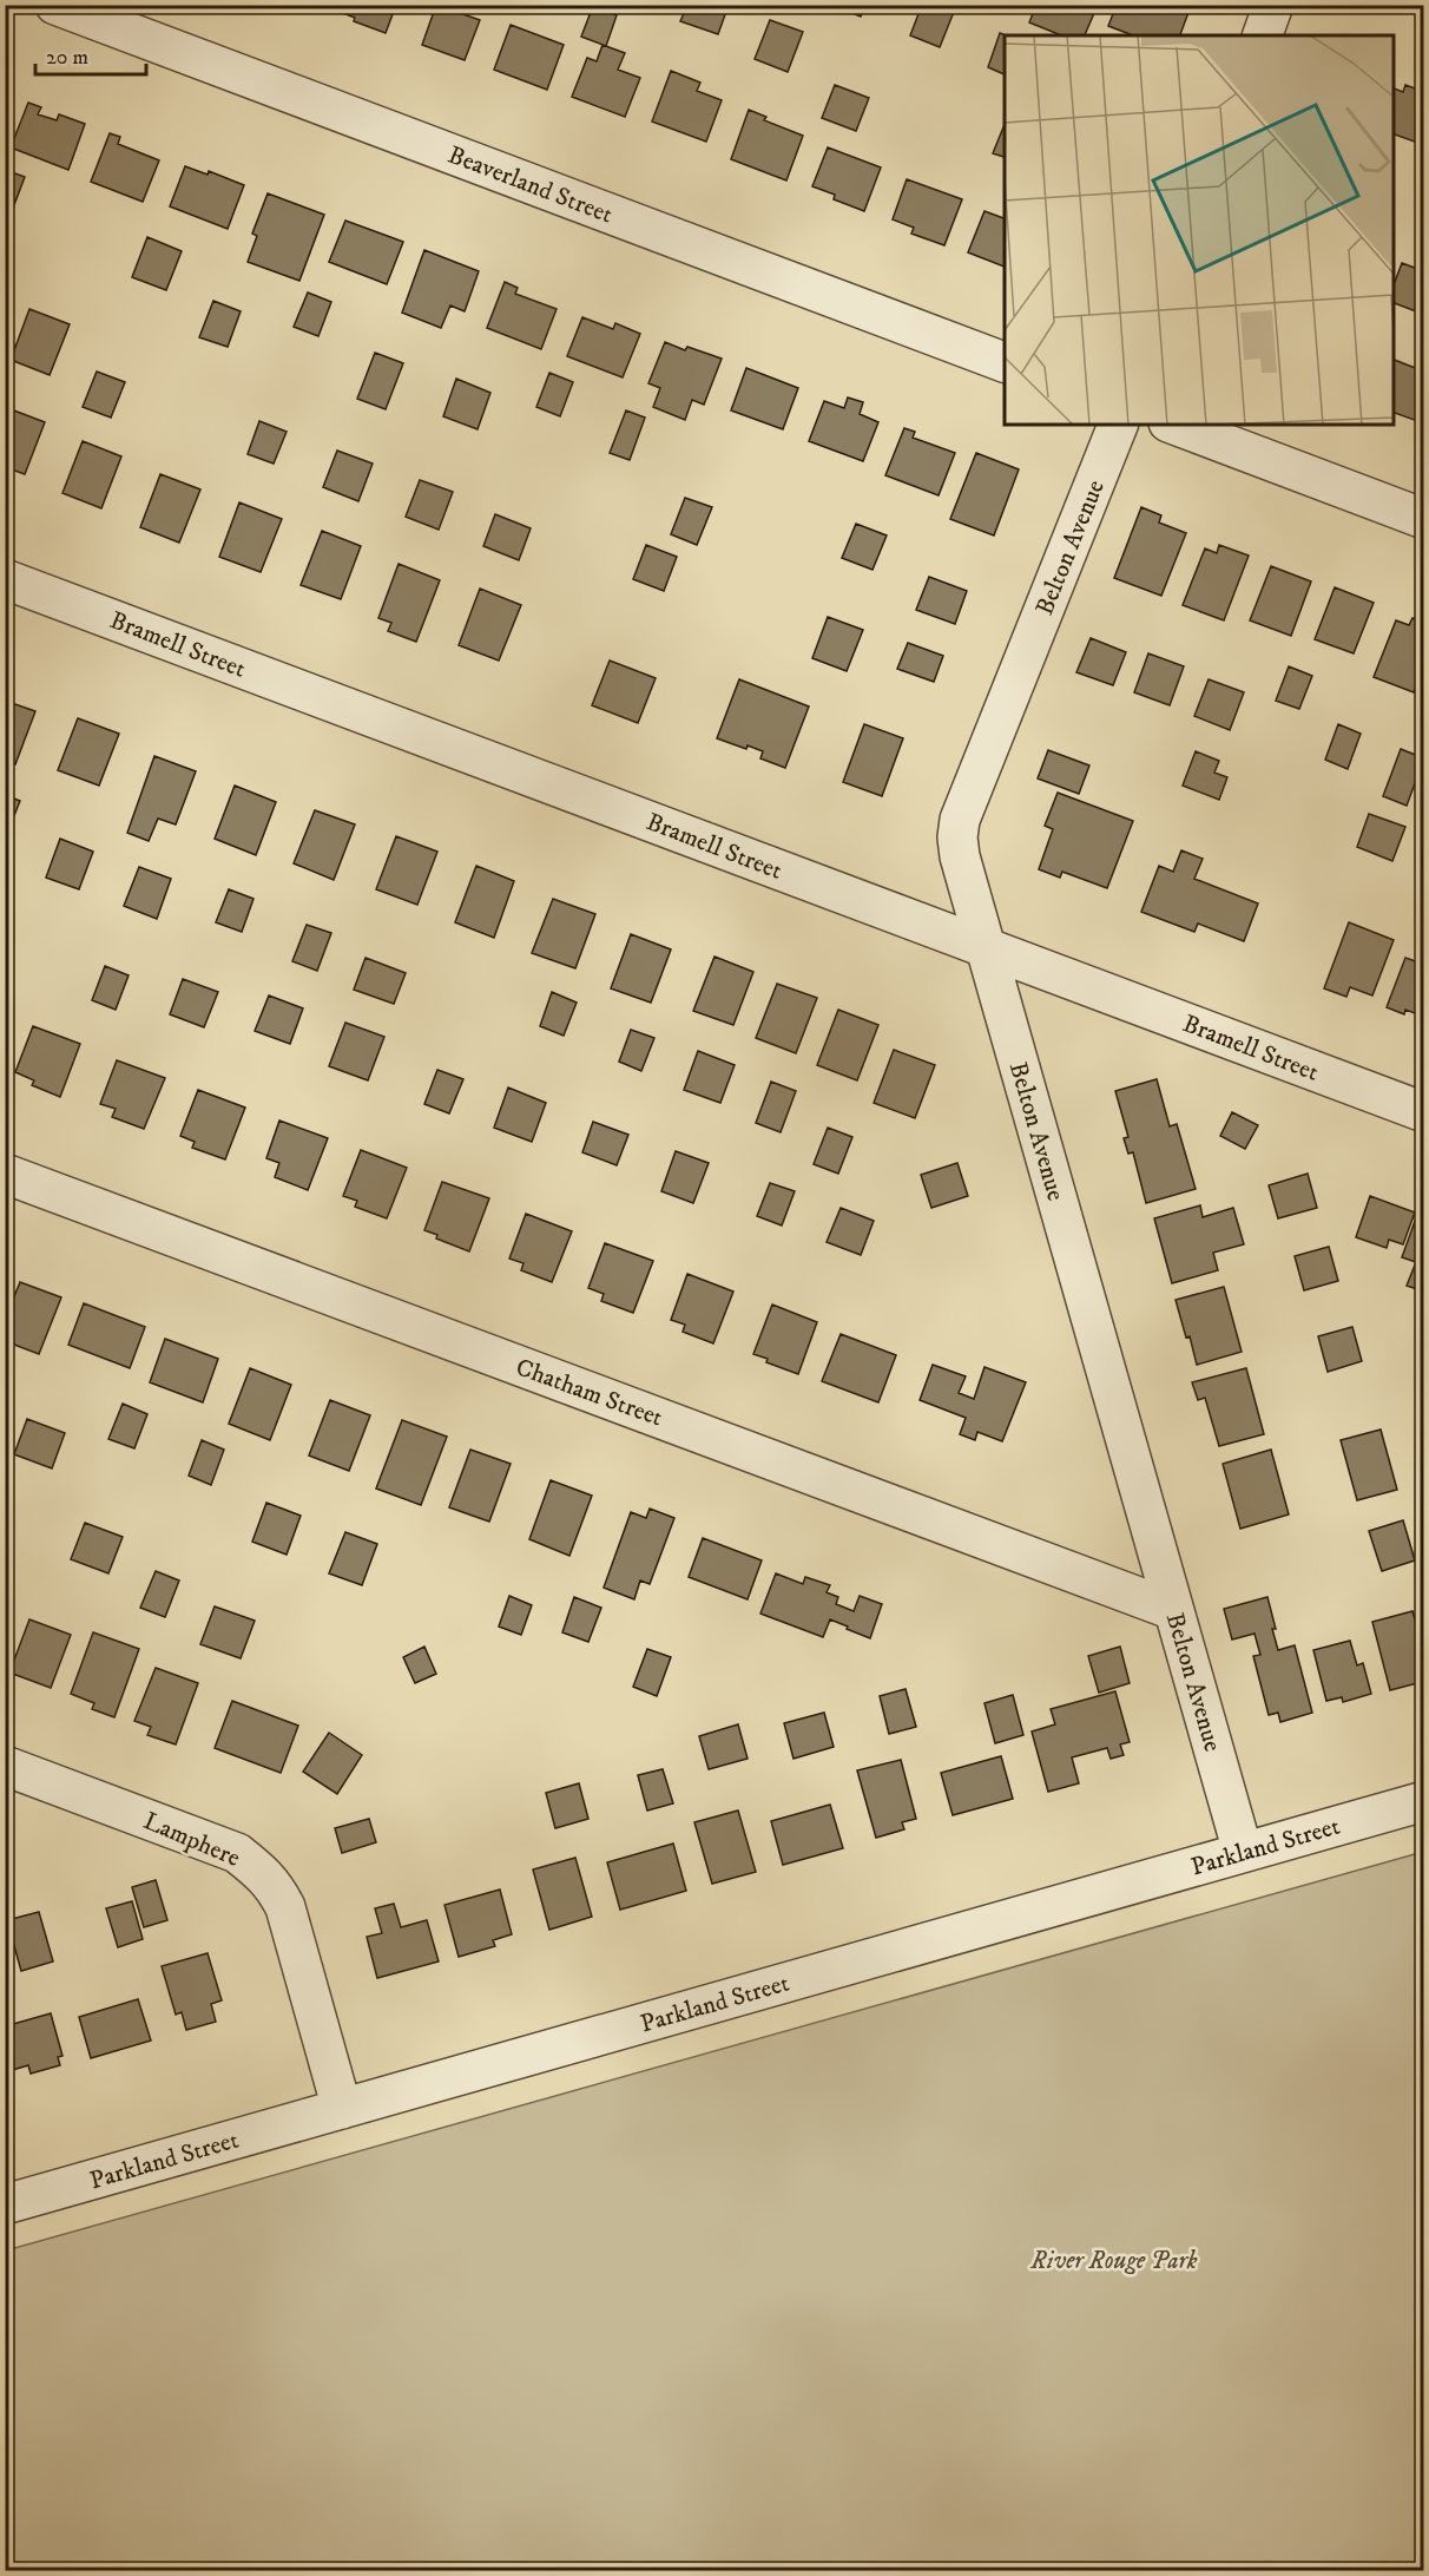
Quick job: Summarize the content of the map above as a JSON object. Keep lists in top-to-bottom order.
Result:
{
  "streets": {
    "street": [
      "Beaverland Street",
      "Belton Avenue",
      "Bramell Street",
      "Chatham Street",
      "Lamphere",
      "Parkland Street"
    ]
  },
  "crossings": [
    ["Belton Avenue", "Bramell Street"],
    ["Belton Avenue", "Chatham Street"],
    ["Belton Avenue", "Parkland Street"],
    ["Lamphere", "Parkland Street"]
  ],
  "parks": ["River Rouge Park"],
  "scale_bar": "20 m"
}
